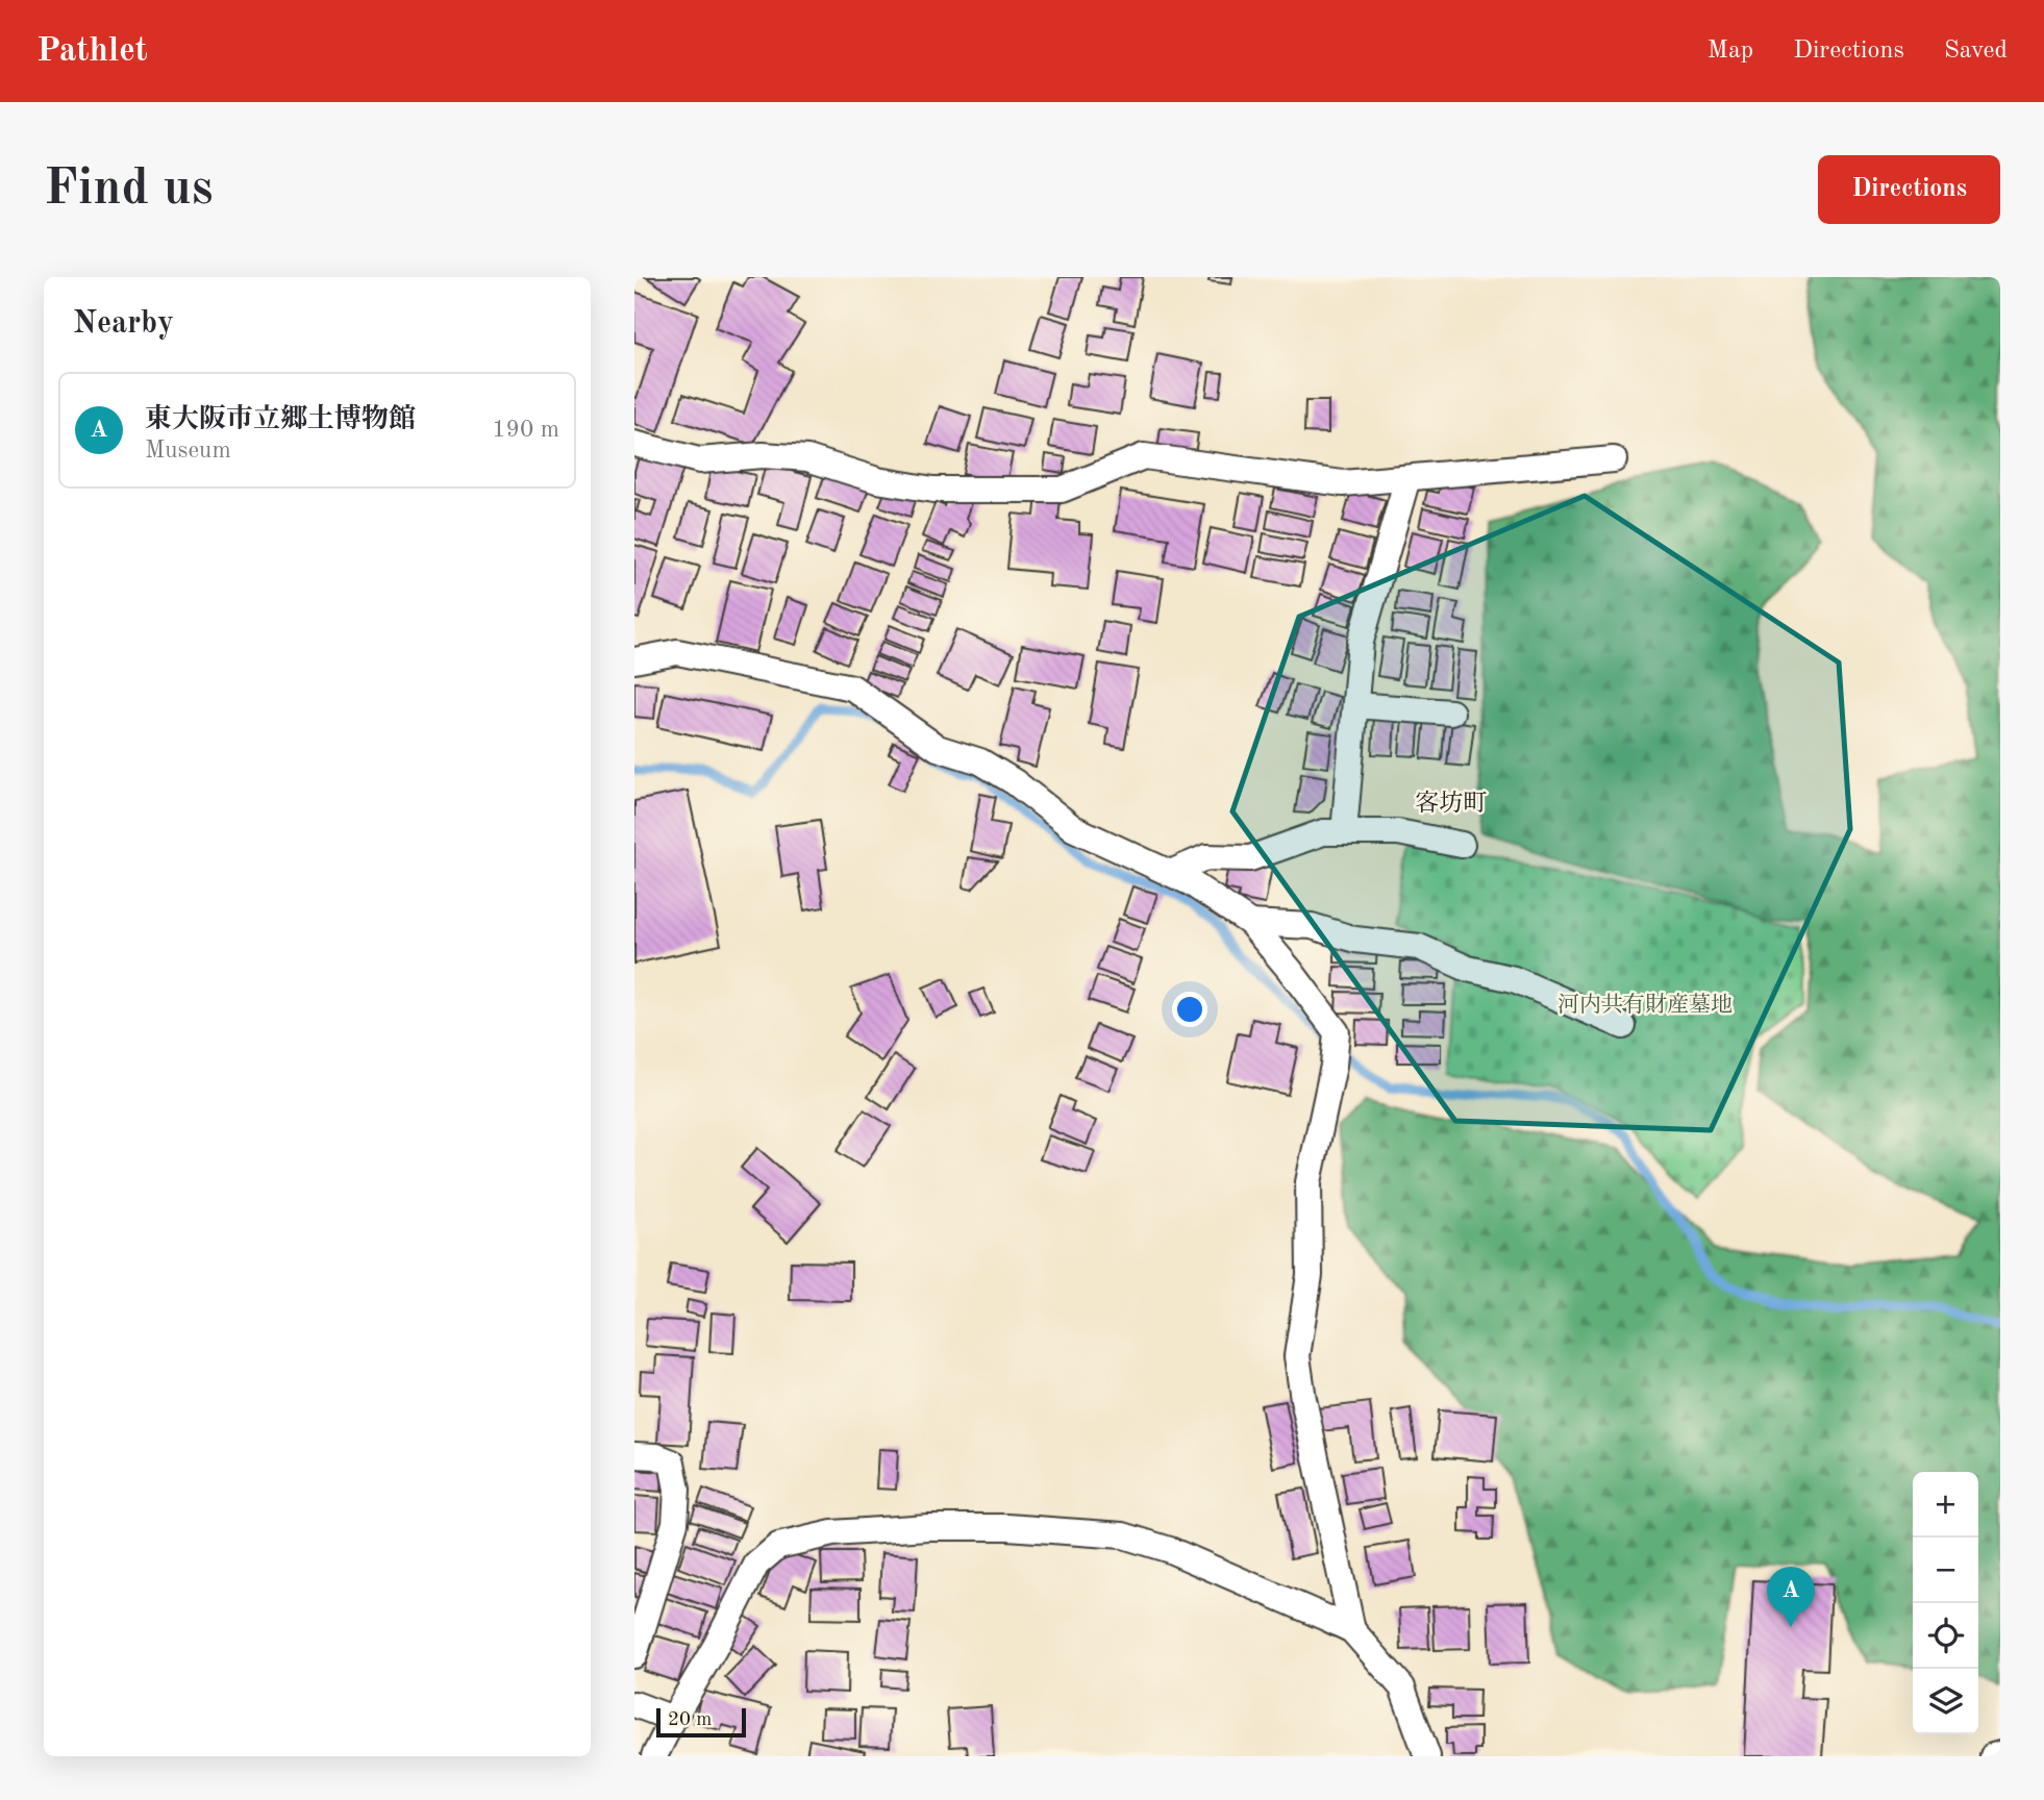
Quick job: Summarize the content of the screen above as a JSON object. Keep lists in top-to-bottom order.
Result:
{
  "districts": ["客坊町"],
  "parks": ["河内共有財産墓地"],
  "scale_bar": "20 m",
  "page": {
    "header": "Pathlet",
    "nav": ["Map", "Directions", "Saved"],
    "buttons": "Directions",
    "title": "Find us",
    "heading": "Nearby",
    "list": [
      {
        "mark": "A",
        "name": "東大阪市立郷土博物館",
        "note": "Museum",
        "value": "190 m"
      }
    ],
    "map_buttons": ["+", "−"],
    "pins": "A",
    "scale": "20 m"
  }
}
